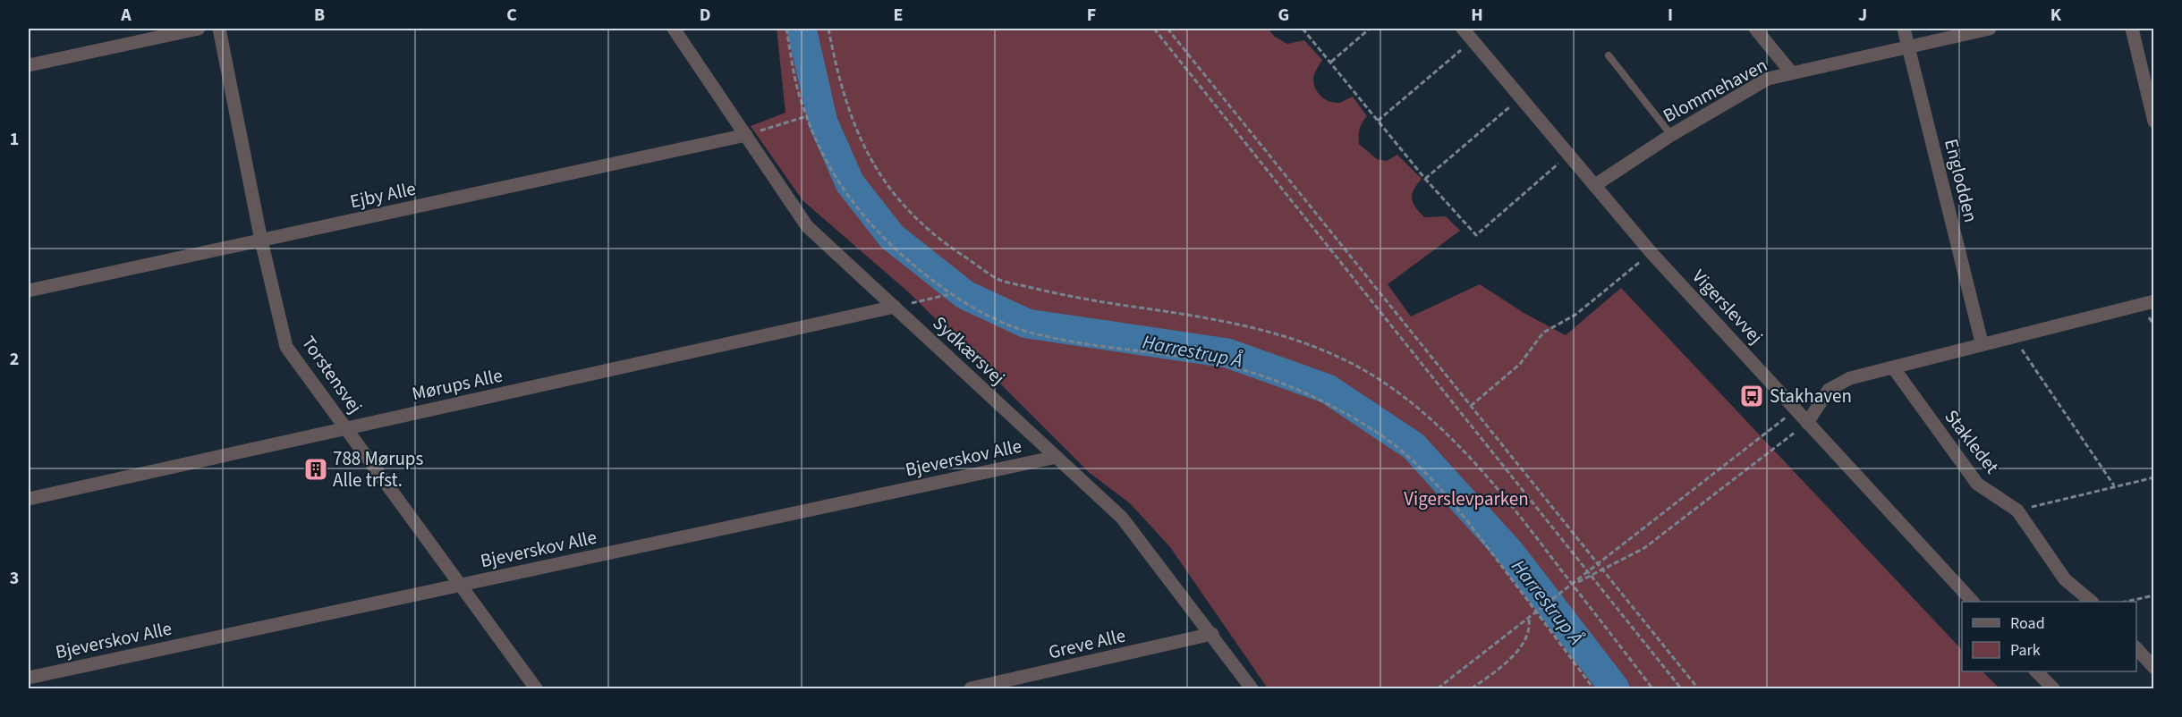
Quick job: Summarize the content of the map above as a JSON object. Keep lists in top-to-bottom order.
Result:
{
  "streets": {
    "street": [
      "Blommehaven",
      "Englodden",
      "Ejby Alle",
      "Vigerslevvej",
      "Sydkærsvej",
      "Torstensvej",
      "Mørups Alle",
      "Stakledet",
      "Bjeverskov Alle",
      "Greve Alle"
    ]
  },
  "crossings": [
    ["Blommehaven", "Englodden"],
    ["Blommehaven", "Vigerslevvej"],
    ["Ejby Alle", "Sydkærsvej"],
    ["Ejby Alle", "Torstensvej"],
    ["Sydkærsvej", "Mørups Alle"],
    ["Sydkærsvej", "Bjeverskov Alle"],
    ["Sydkærsvej", "Greve Alle"],
    ["Torstensvej", "Mørups Alle"],
    ["Torstensvej", "Bjeverskov Alle"]
  ],
  "water": ["Harrestrup Å"],
  "parks": ["Vigerslevparken"],
  "places": {
    "bus stop": ["Stakhaven"],
    "building": ["788 Mørups Alle trfst."]
  },
  "legend": ["Road", "Park"],
  "grid": {
    "columns": [
      "A",
      "B",
      "C",
      "D",
      "E",
      "F",
      "G",
      "H",
      "I",
      "J",
      "K"
    ],
    "rows": ["1", "2", "3"]
  }
}
